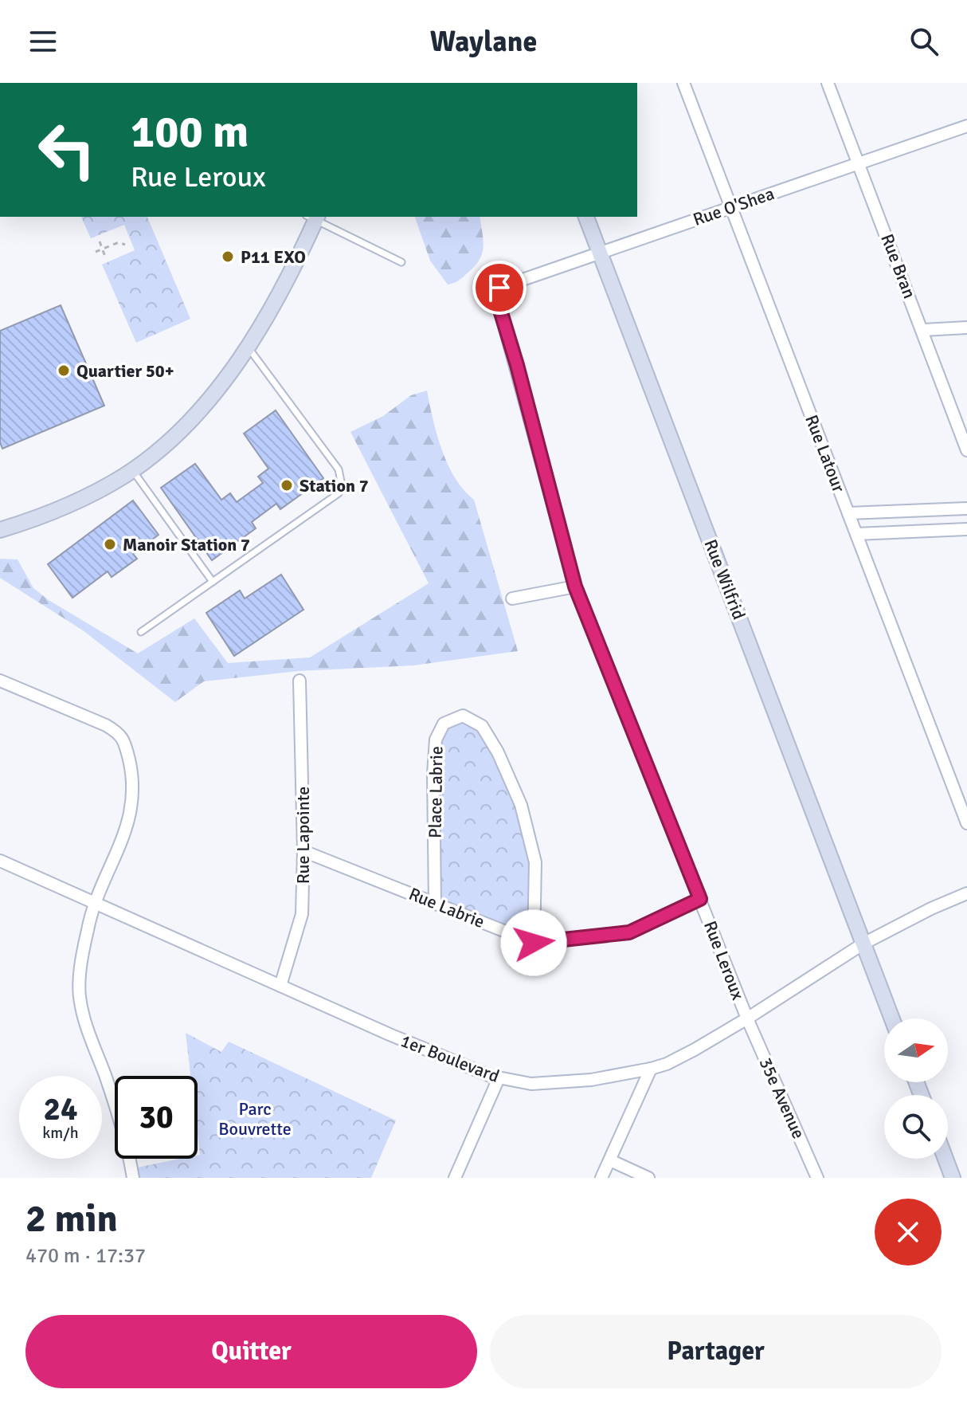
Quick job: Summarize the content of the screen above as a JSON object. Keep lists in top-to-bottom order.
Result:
{
  "streets": {
    "street": [
      "Rue O'Shea",
      "Rue Bran",
      "Rue Latour",
      "Rue Wilfrid",
      "Place Labrie",
      "Rue Lapointe",
      "Rue Labrie",
      "Rue Leroux",
      "1er Boulevard",
      "35e Avenue"
    ]
  },
  "crossings": [
    ["Rue O'Shea", "Rue Bran"],
    ["Rue O'Shea", "Rue Latour"],
    ["Rue O'Shea", "Rue Wilfrid"],
    ["Rue O'Shea", "Rue Leroux"],
    ["Rue Wilfrid", "1er Boulevard"],
    ["Place Labrie", "Rue Labrie"],
    ["Rue Lapointe", "Rue Labrie"],
    ["Rue Lapointe", "1er Boulevard"],
    ["Rue Labrie", "Rue Leroux"],
    ["Rue Leroux", "1er Boulevard"],
    ["Rue Leroux", "35e Avenue"],
    ["1er Boulevard", "35e Avenue"]
  ],
  "parks": ["Parc Bouvrette"],
  "places": [
    "P11 EXO",
    "Quartier 50+",
    "Station 7",
    "Manoir Station 7"
  ],
  "north": "right",
  "page": {
    "header": "Waylane",
    "turn": ["100 m", "Rue Leroux"],
    "speed": "24 km/h",
    "limit": "30",
    "heading": ["2 min", "470 m · 17:37"],
    "buttons": ["Quitter", "Partager"]
  }
}
